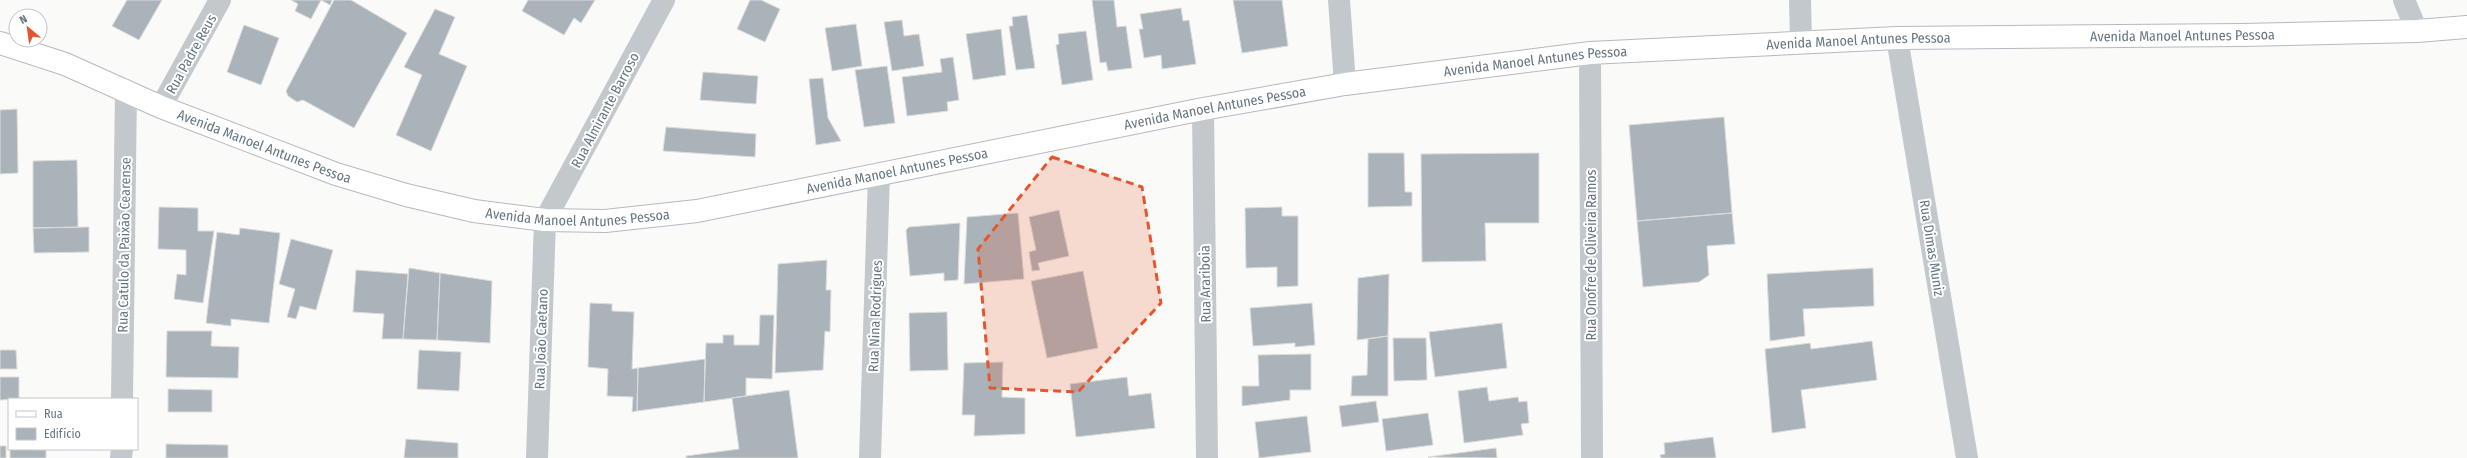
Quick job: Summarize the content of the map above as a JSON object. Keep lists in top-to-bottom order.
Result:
{
  "streets": {
    "main road": ["Avenida Manoel Antunes Pessoa"],
    "street": [
      "Rua Padre Reus",
      "Rua Almirante Barroso",
      "Rua Catulo da Paixão Cearense",
      "Rua Dimas Muniz",
      "Rua Onofre de Oliveira Ramos",
      "Rua Arariboia",
      "Rua Nina Rodrigues",
      "Rua João Caetano"
    ]
  },
  "crossings": [
    ["Avenida Manoel Antunes Pessoa", "Rua Padre Reus"],
    ["Avenida Manoel Antunes Pessoa", "Rua Almirante Barroso"],
    ["Avenida Manoel Antunes Pessoa", "Rua Catulo da Paixão Cearense"],
    ["Avenida Manoel Antunes Pessoa", "Rua Dimas Muniz"],
    ["Avenida Manoel Antunes Pessoa", "Rua Onofre de Oliveira Ramos"],
    ["Avenida Manoel Antunes Pessoa", "Rua Arariboia"],
    ["Avenida Manoel Antunes Pessoa", "Rua Nina Rodrigues"],
    ["Avenida Manoel Antunes Pessoa", "Rua João Caetano"],
    ["Rua Almirante Barroso", "Rua João Caetano"]
  ],
  "legend": ["Rua", "Edifício"],
  "north": "top left"
}
